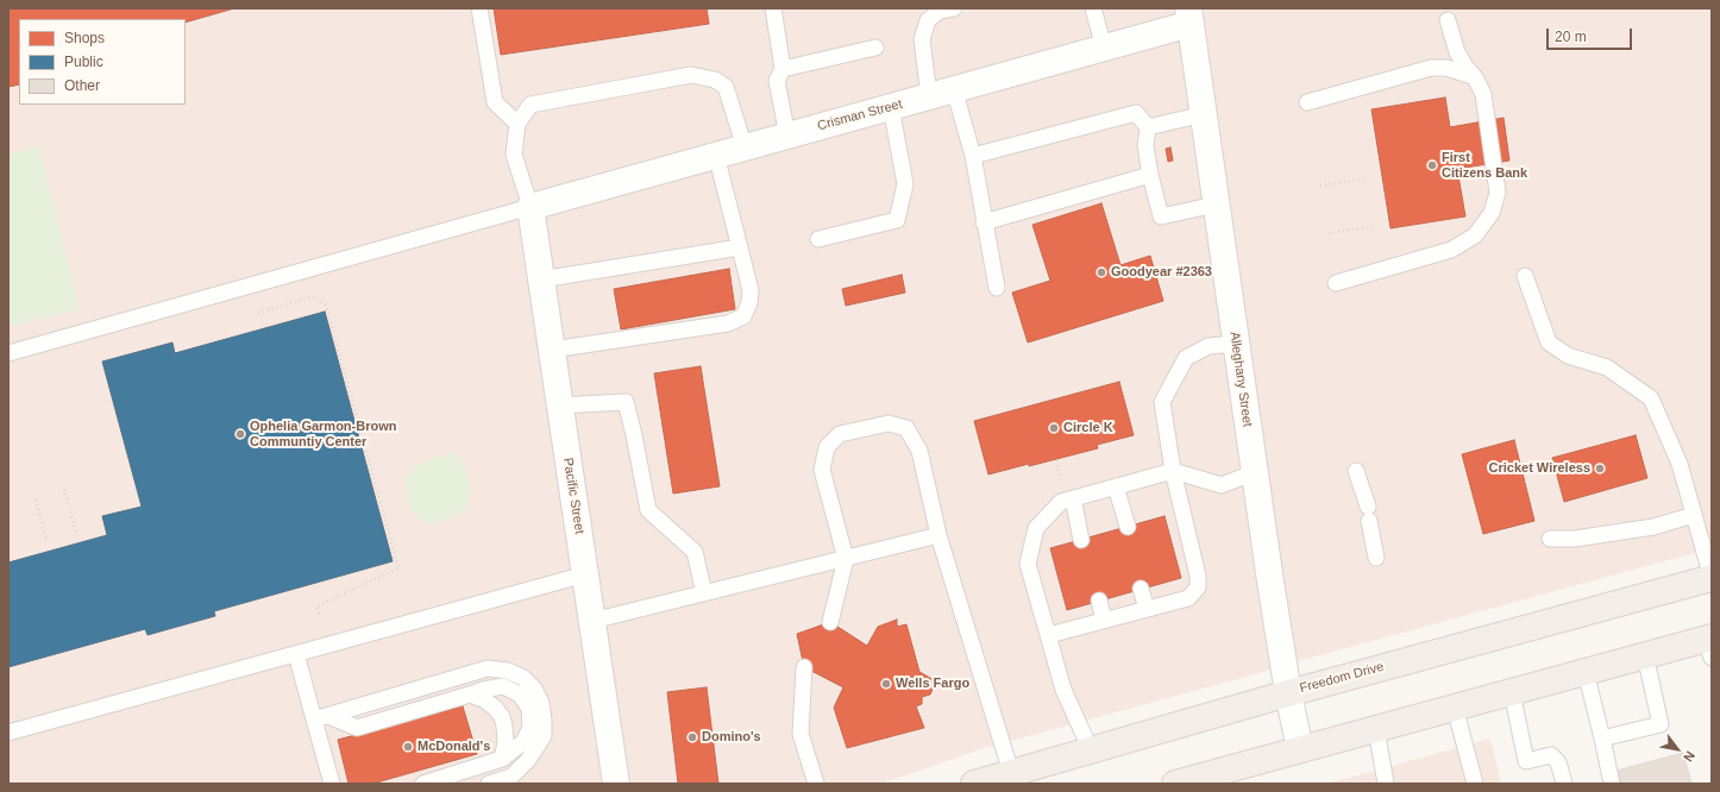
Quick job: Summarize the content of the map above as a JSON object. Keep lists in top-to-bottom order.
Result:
{
  "streets": {
    "main road": ["Freedom Drive"],
    "street": ["Crisman Street", "Alleghany Street", "Pacific Street"]
  },
  "crossings": [
    ["Crisman Street", "Alleghany Street"],
    ["Crisman Street", "Pacific Street"],
    ["Alleghany Street", "Freedom Drive"]
  ],
  "places": [
    "First Citizens Bank",
    "Goodyear #2363",
    "Circle K",
    "Ophelia Garmon-Brown Communtiy Center",
    "Cricket Wireless",
    "Wells Fargo",
    "Domino's",
    "McDonald's"
  ],
  "legend": ["Shops", "Public", "Other"],
  "scale_bar": "20 m",
  "north": "bottom right"
}
